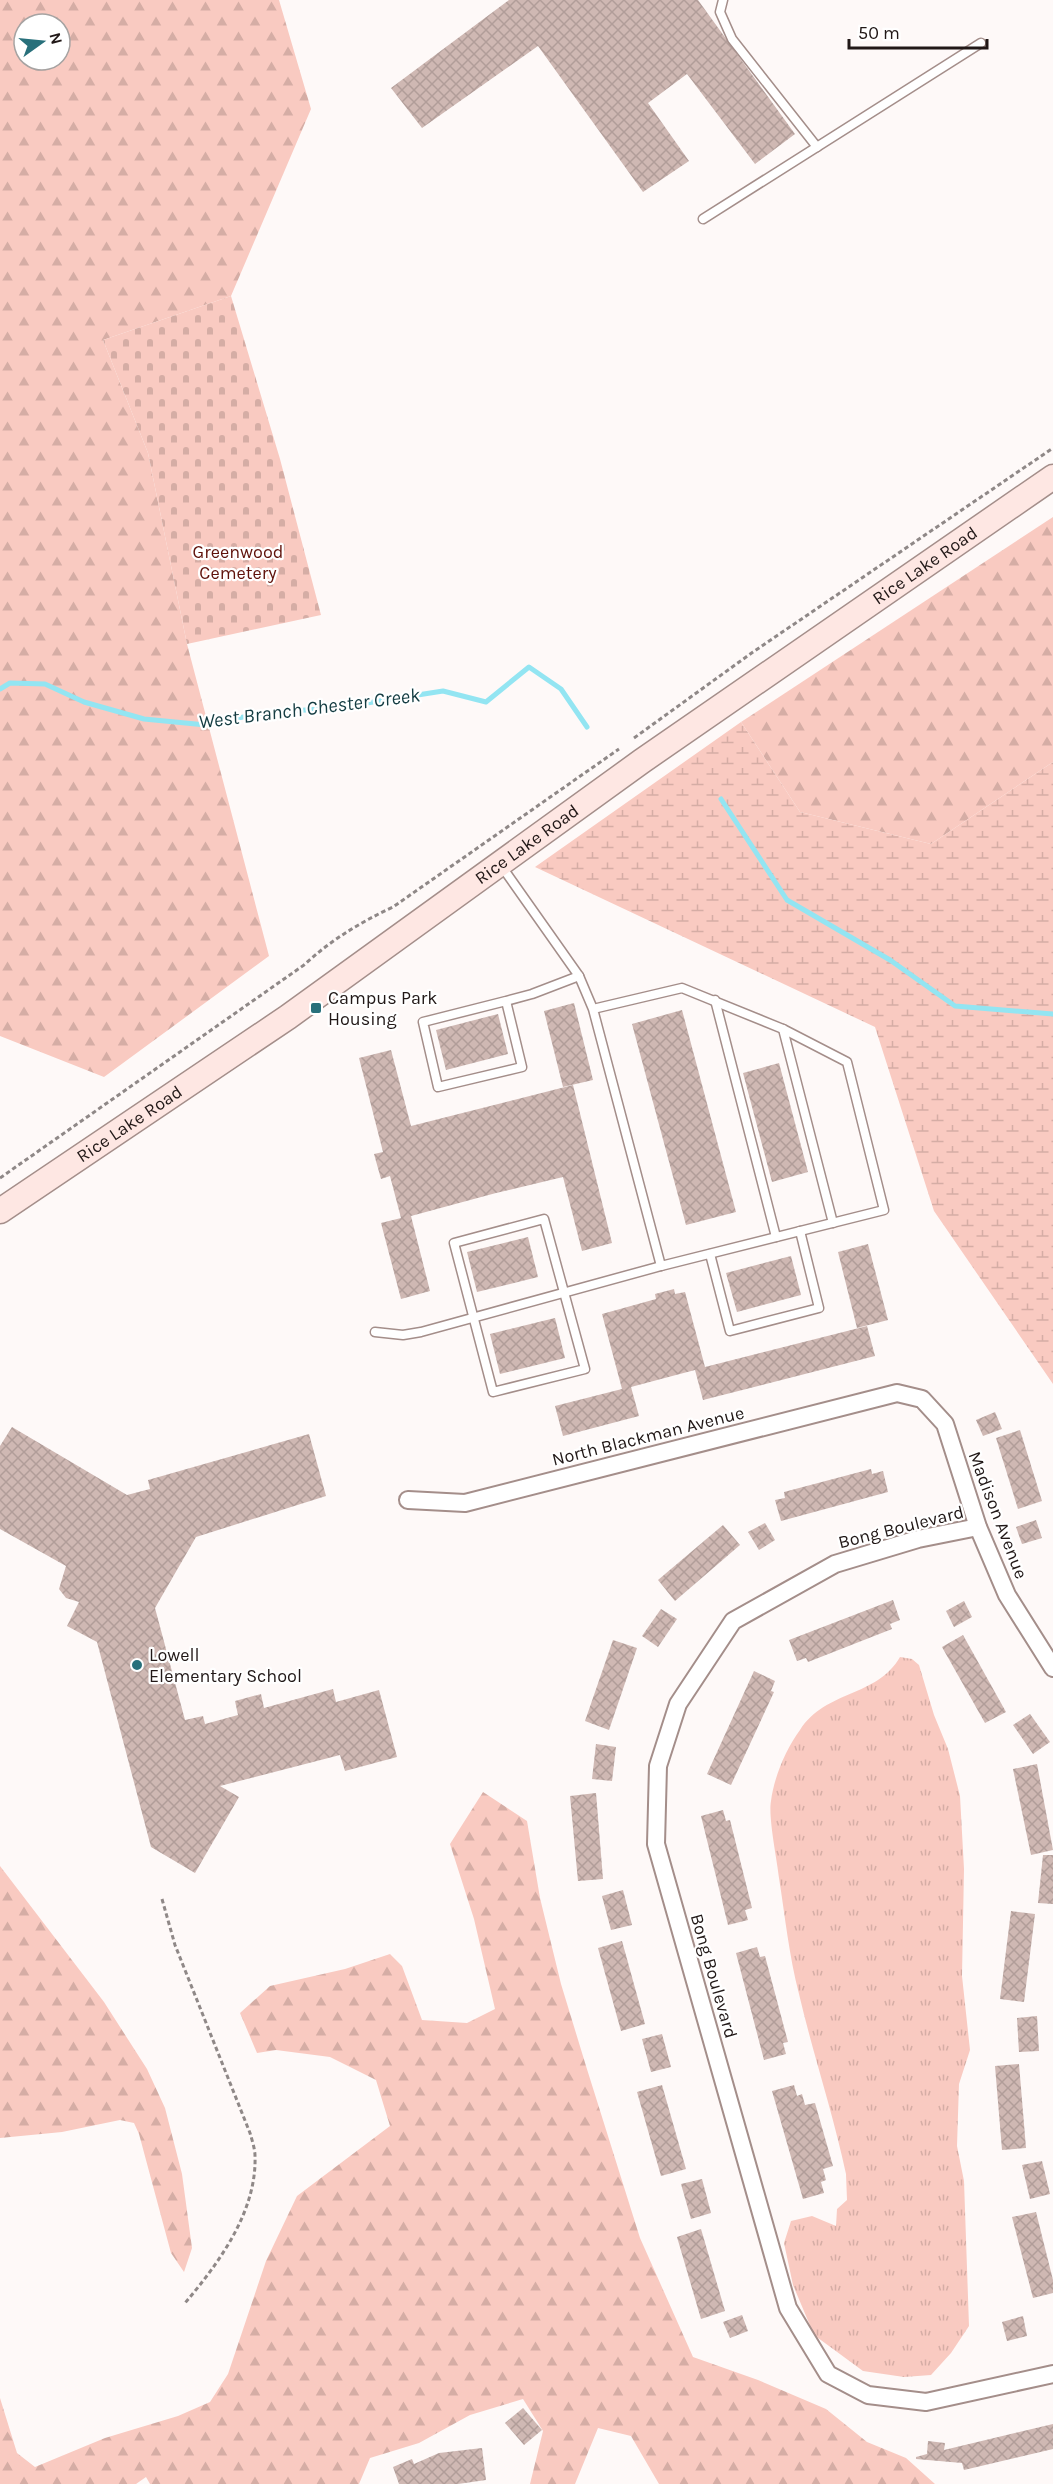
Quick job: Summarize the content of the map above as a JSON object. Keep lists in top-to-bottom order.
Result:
{
  "streets": {
    "main road": ["Rice Lake Road"],
    "street": ["North Blackman Avenue", "Madison Avenue", "Bong Boulevard"]
  },
  "crossings": [
    ["North Blackman Avenue", "Madison Avenue"],
    ["Madison Avenue", "Bong Boulevard"]
  ],
  "water": ["West Branch Chester Creek"],
  "parks": ["Greenwood Cemetery"],
  "places": {
    "transit": ["Campus Park Housing"],
    "other": ["Lowell Elementary School"]
  },
  "scale_bar": "50 m",
  "north": "right"
}
